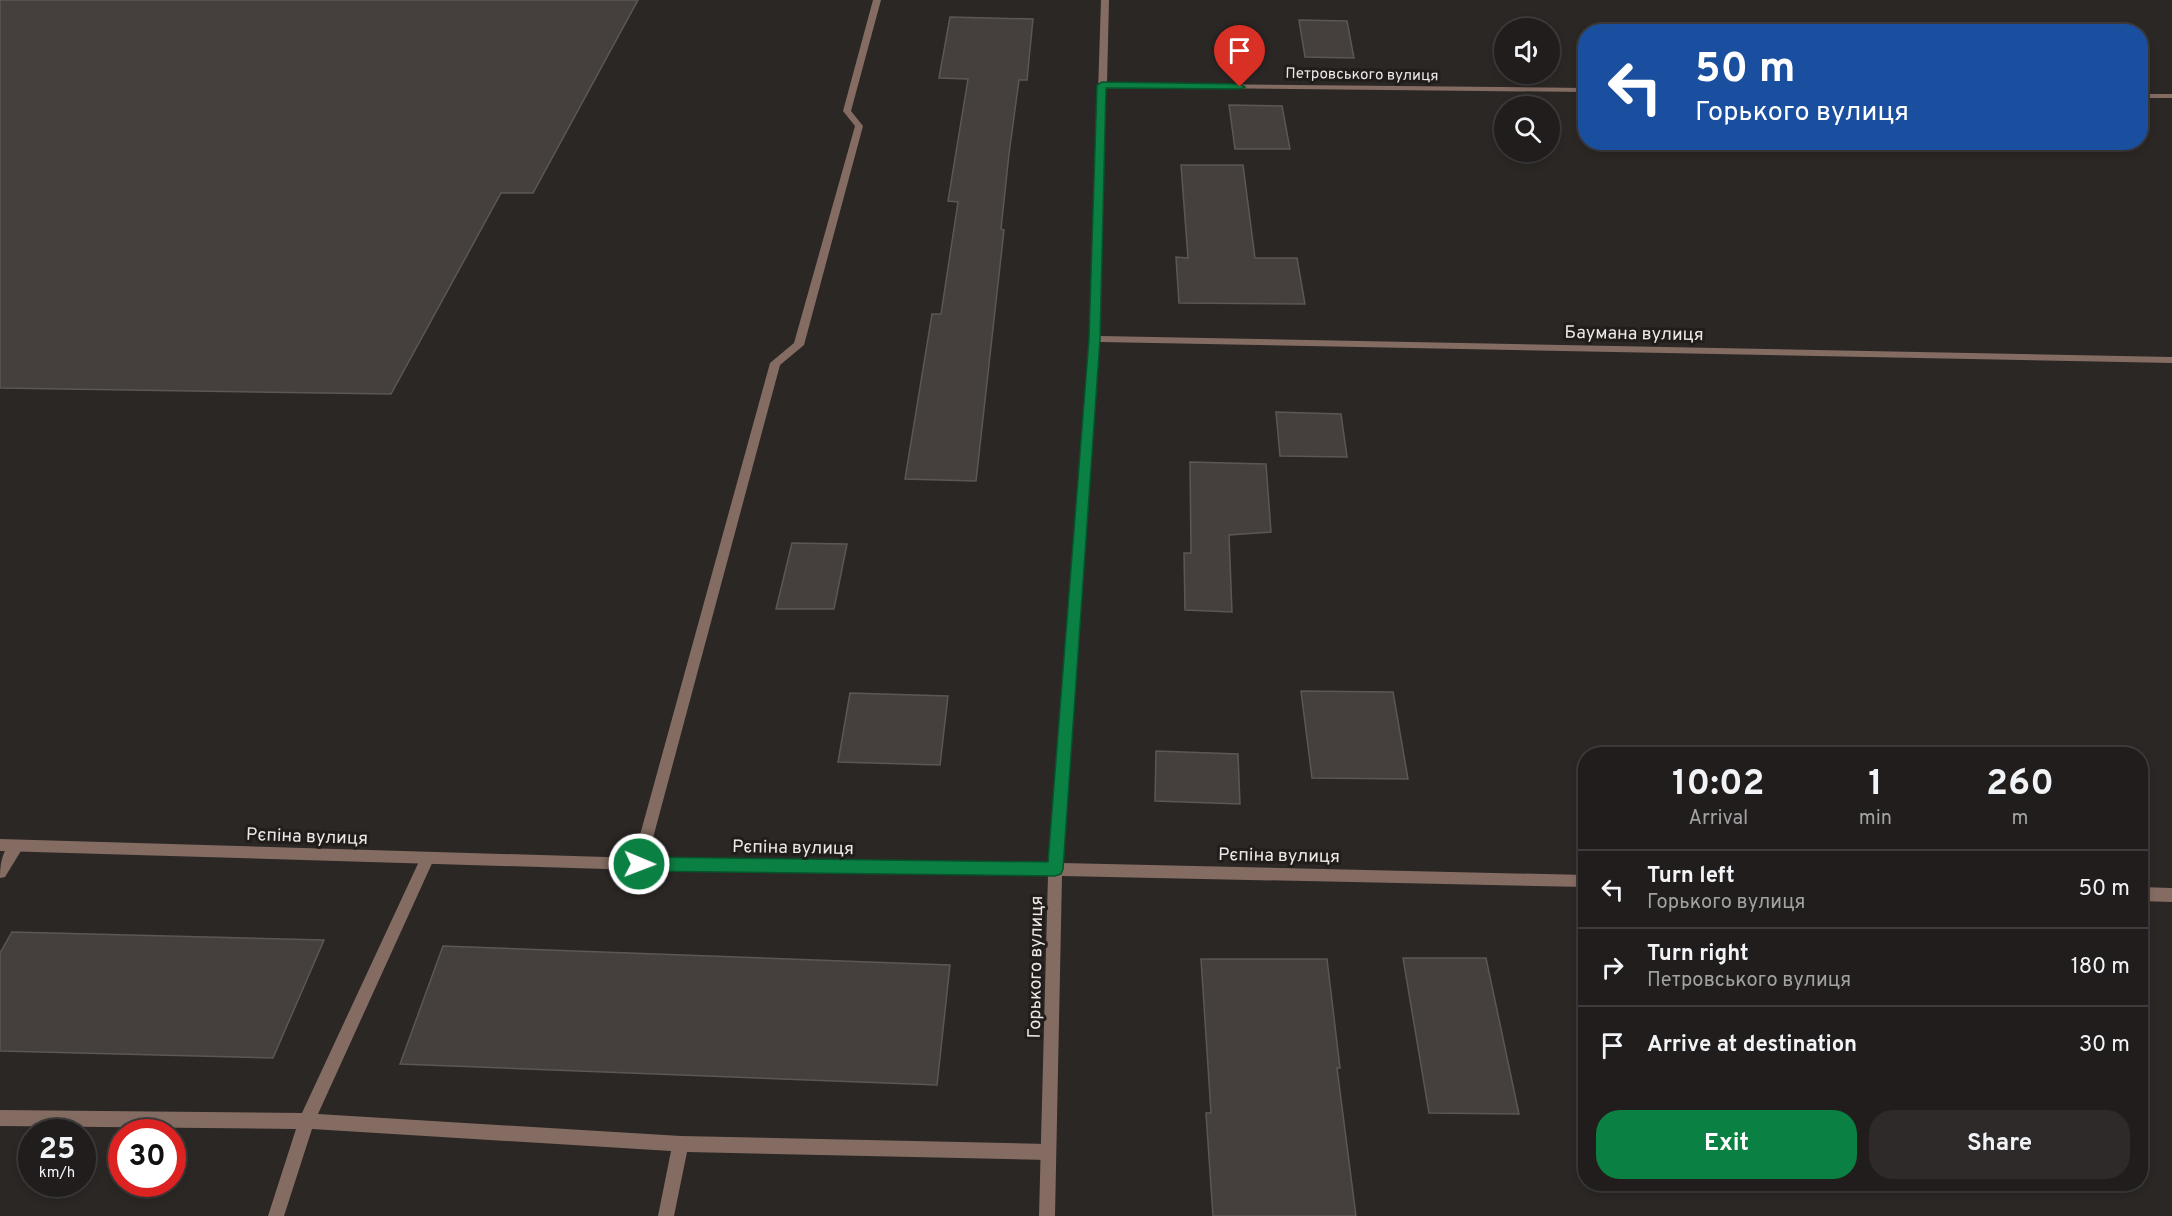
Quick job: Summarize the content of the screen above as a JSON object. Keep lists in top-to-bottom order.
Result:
{
  "streets": {
    "street": [
      "Петровського вулиця",
      "Баумана вулиця",
      "Рєпіна вулиця",
      "Горького вулиця"
    ]
  },
  "crossings": [
    ["Петровського вулиця", "Горького вулиця"],
    ["Баумана вулиця", "Горького вулиця"],
    ["Рєпіна вулиця", "Горького вулиця"]
  ],
  "page": {
    "turn": ["50 m", "Горького вулиця"],
    "eta": [
      "10:02",
      "Arrival",
      "1",
      "min",
      "260",
      "m"
    ],
    "list": [
      {
        "name": "Turn left",
        "note": "Горького вулиця",
        "value": "50 m"
      },
      {
        "name": "Turn right",
        "note": "Петровського вулиця",
        "value": "180 m"
      },
      {
        "name": "Arrive at destination",
        "value": "30 m"
      }
    ],
    "buttons": ["Exit", "Share"],
    "speed": "25 km/h",
    "limit": "30"
  }
}
